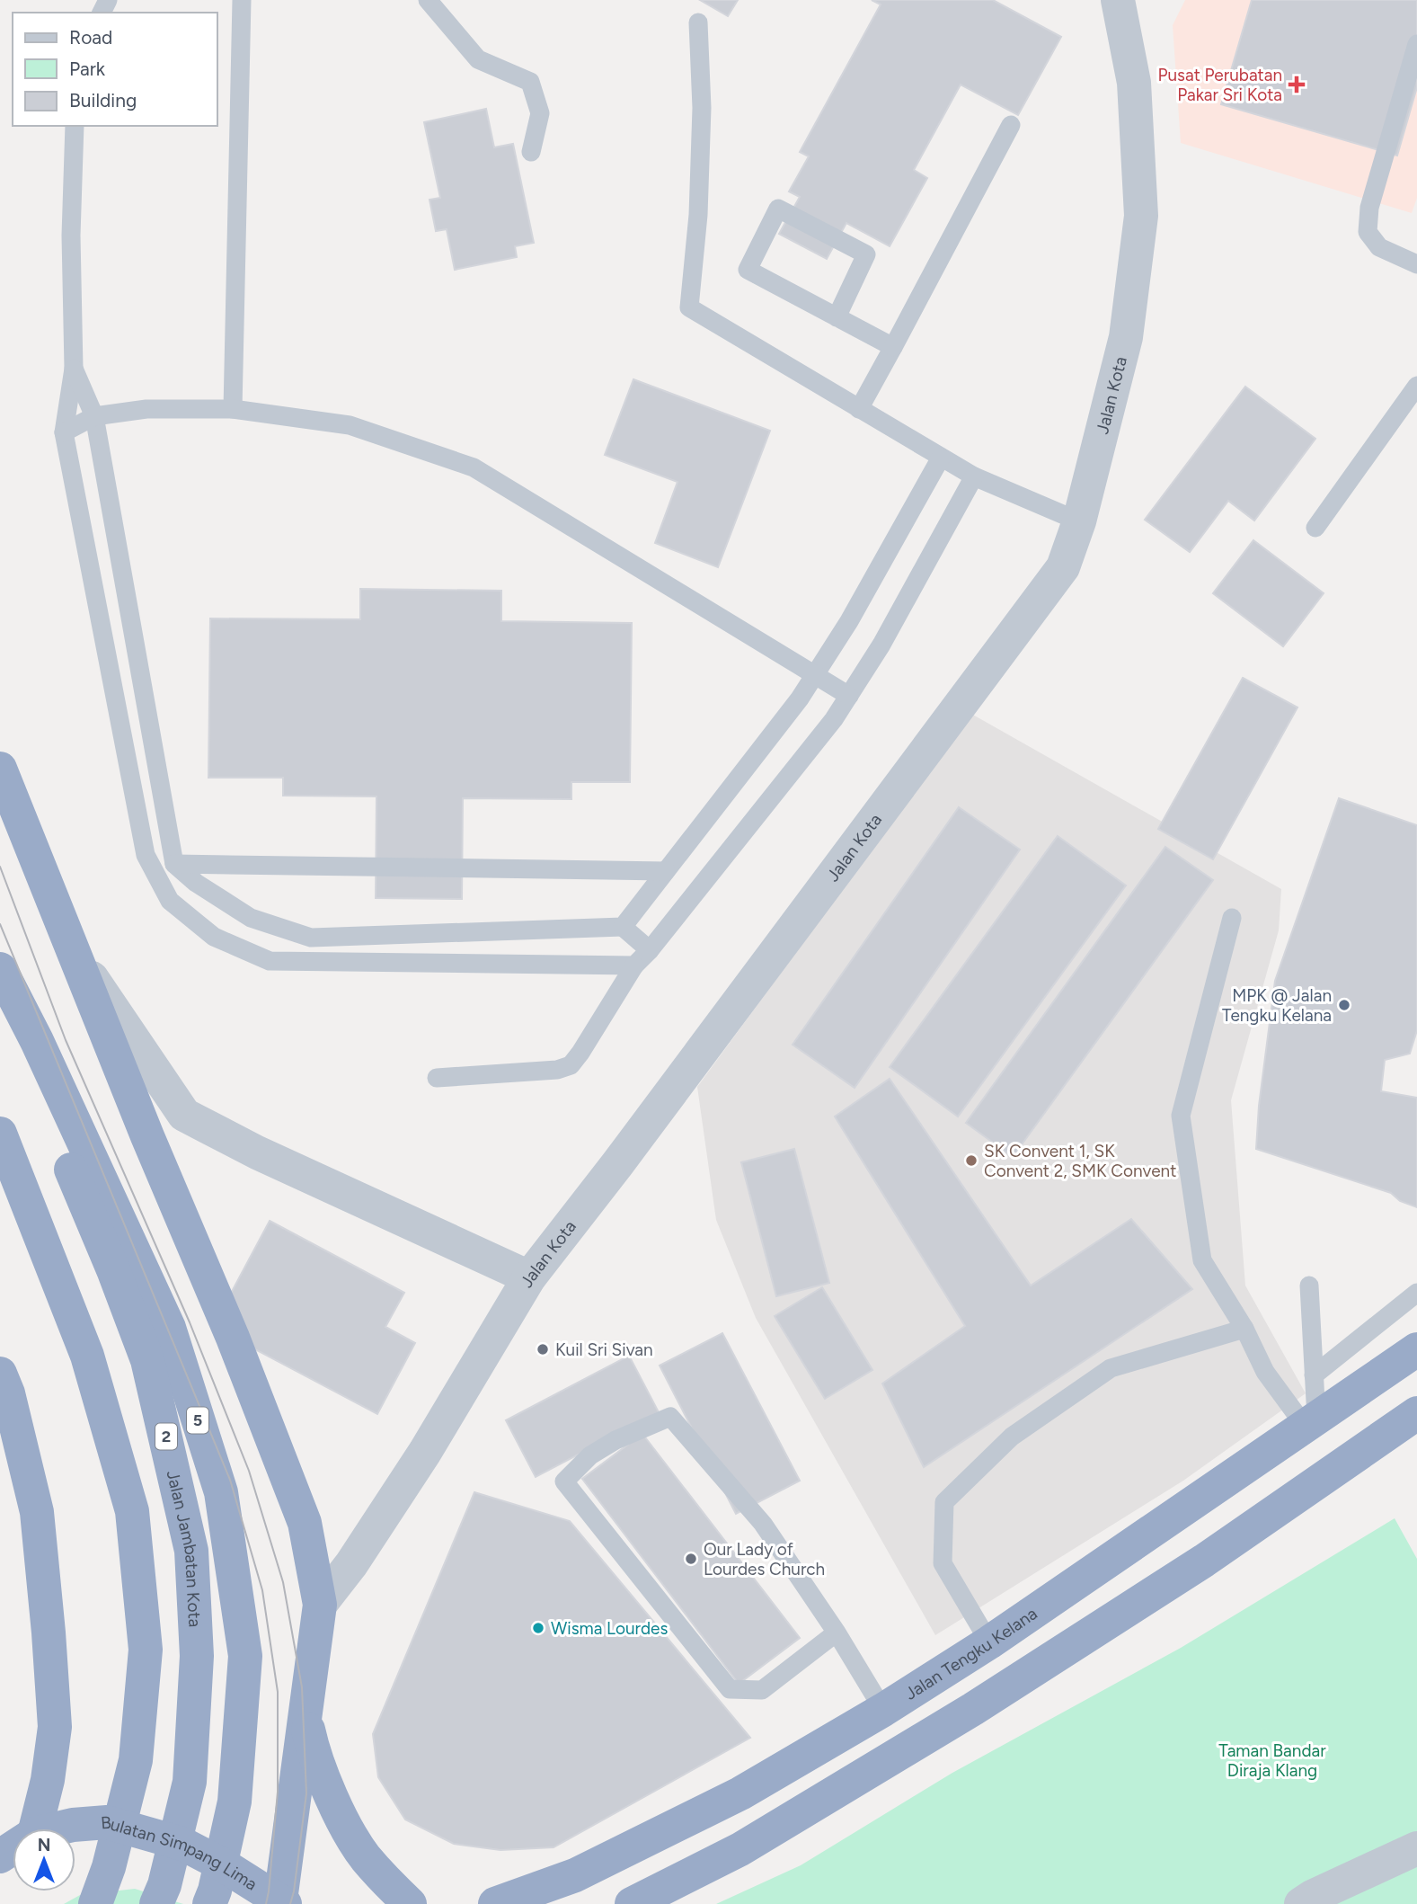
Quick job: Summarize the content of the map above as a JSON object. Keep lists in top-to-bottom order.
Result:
{
  "streets": {
    "highway": [
      "5",
      "2",
      "Jalan Jambatan Kota",
      "Jalan Tengku Kelana",
      "Bulatan Simpang Lima"
    ],
    "street": ["Jalan Kota"]
  },
  "parks": ["Taman Bandar Diraja Klang"],
  "places": {
    "health": ["Pusat Perubatan Pakar Sri Kota"],
    "other": [
      "MPK @ Jalan Tengku Kelana",
      "SK Convent 1, SK Convent 2, SMK Convent",
      "Kuil Sri Sivan",
      "Our Lady of Lourdes Church",
      "Wisma Lourdes"
    ]
  },
  "legend": ["Road", "Park", "Building"],
  "north": "top"
}
